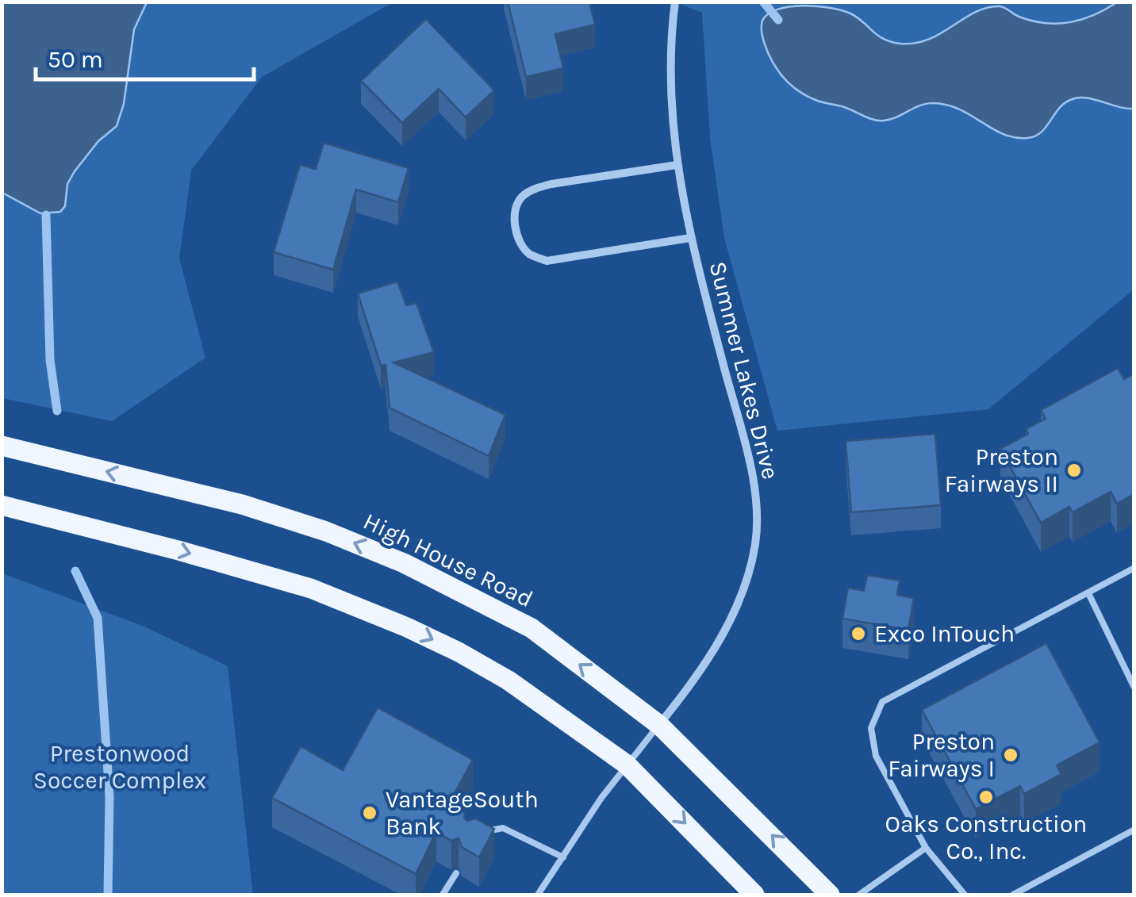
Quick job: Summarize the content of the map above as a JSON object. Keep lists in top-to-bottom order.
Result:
{
  "streets": {
    "main road": ["High House Road"],
    "street": ["Summer Lakes Drive"]
  },
  "crossings": [
    ["Summer Lakes Drive", "High House Road"]
  ],
  "parks": ["Prestonwood Soccer Complex"],
  "places": [
    "Preston Fairways II",
    "Exco InTouch",
    "Preston Fairways I",
    "Oaks Construction Co., Inc.",
    "VantageSouth Bank"
  ],
  "scale_bar": "50 m"
}
